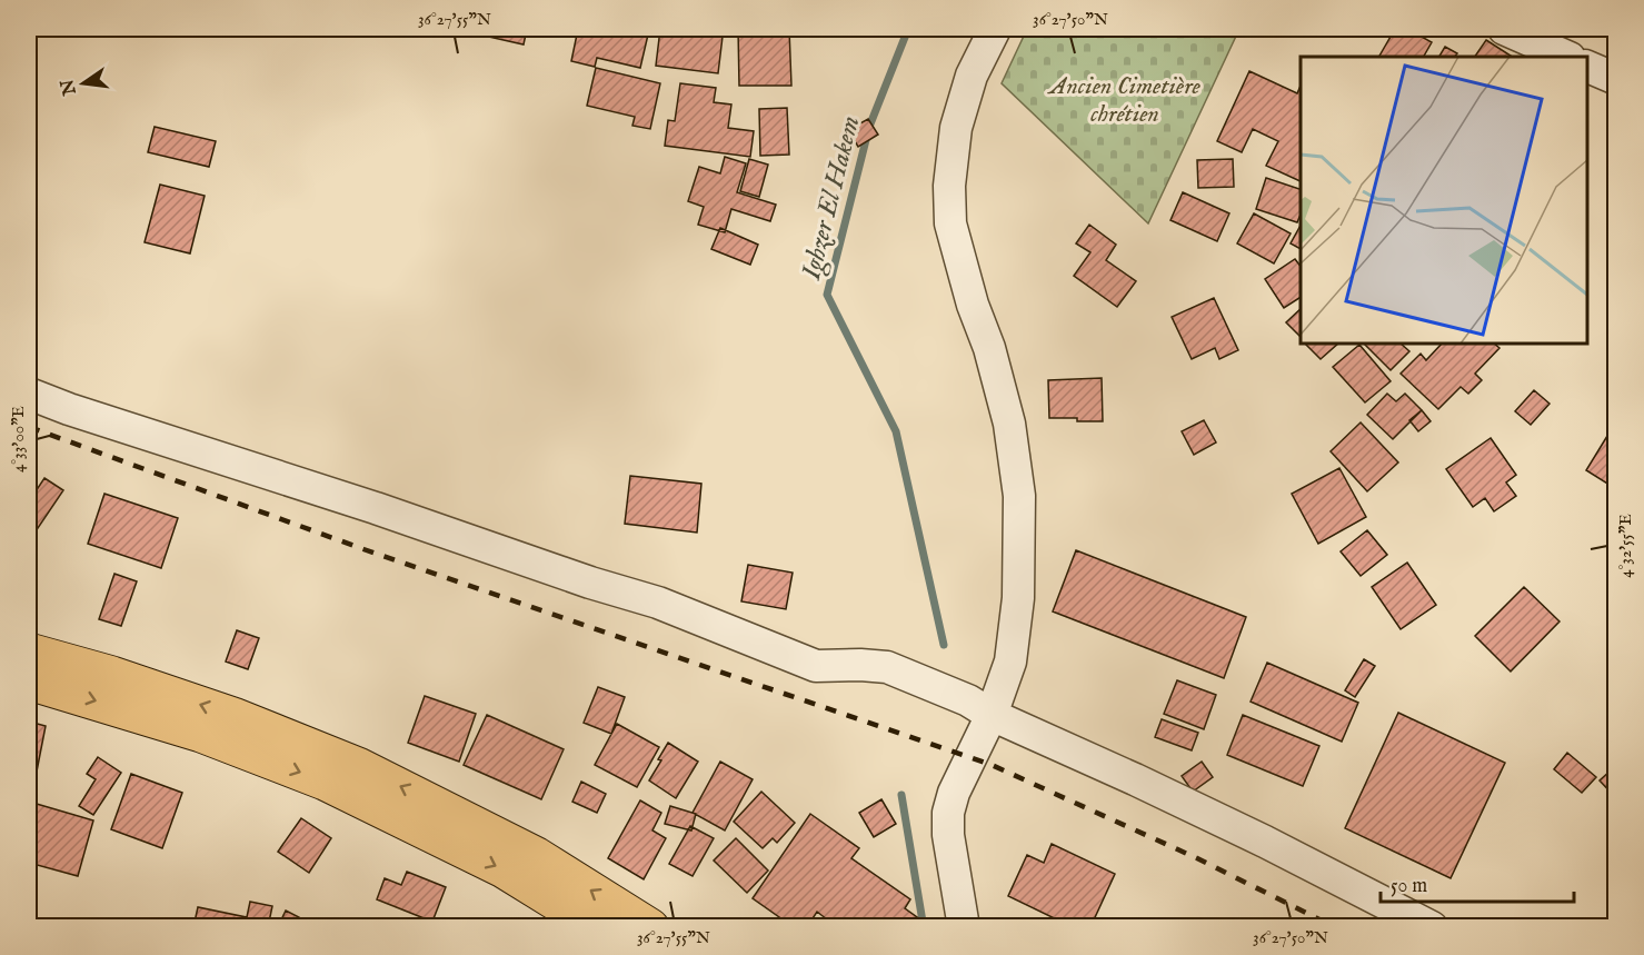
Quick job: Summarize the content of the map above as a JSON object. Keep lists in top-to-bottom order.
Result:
{
  "water": ["Ighzer El Hakem"],
  "parks": ["Ancien Cimetière chrétien"],
  "scale_bar": "50 m",
  "north": "left",
  "coordinates": [
    "36°27'55\"N",
    "36°27'50\"N",
    "4°33'00\"E",
    "4°32'55\"E"
  ]
}
